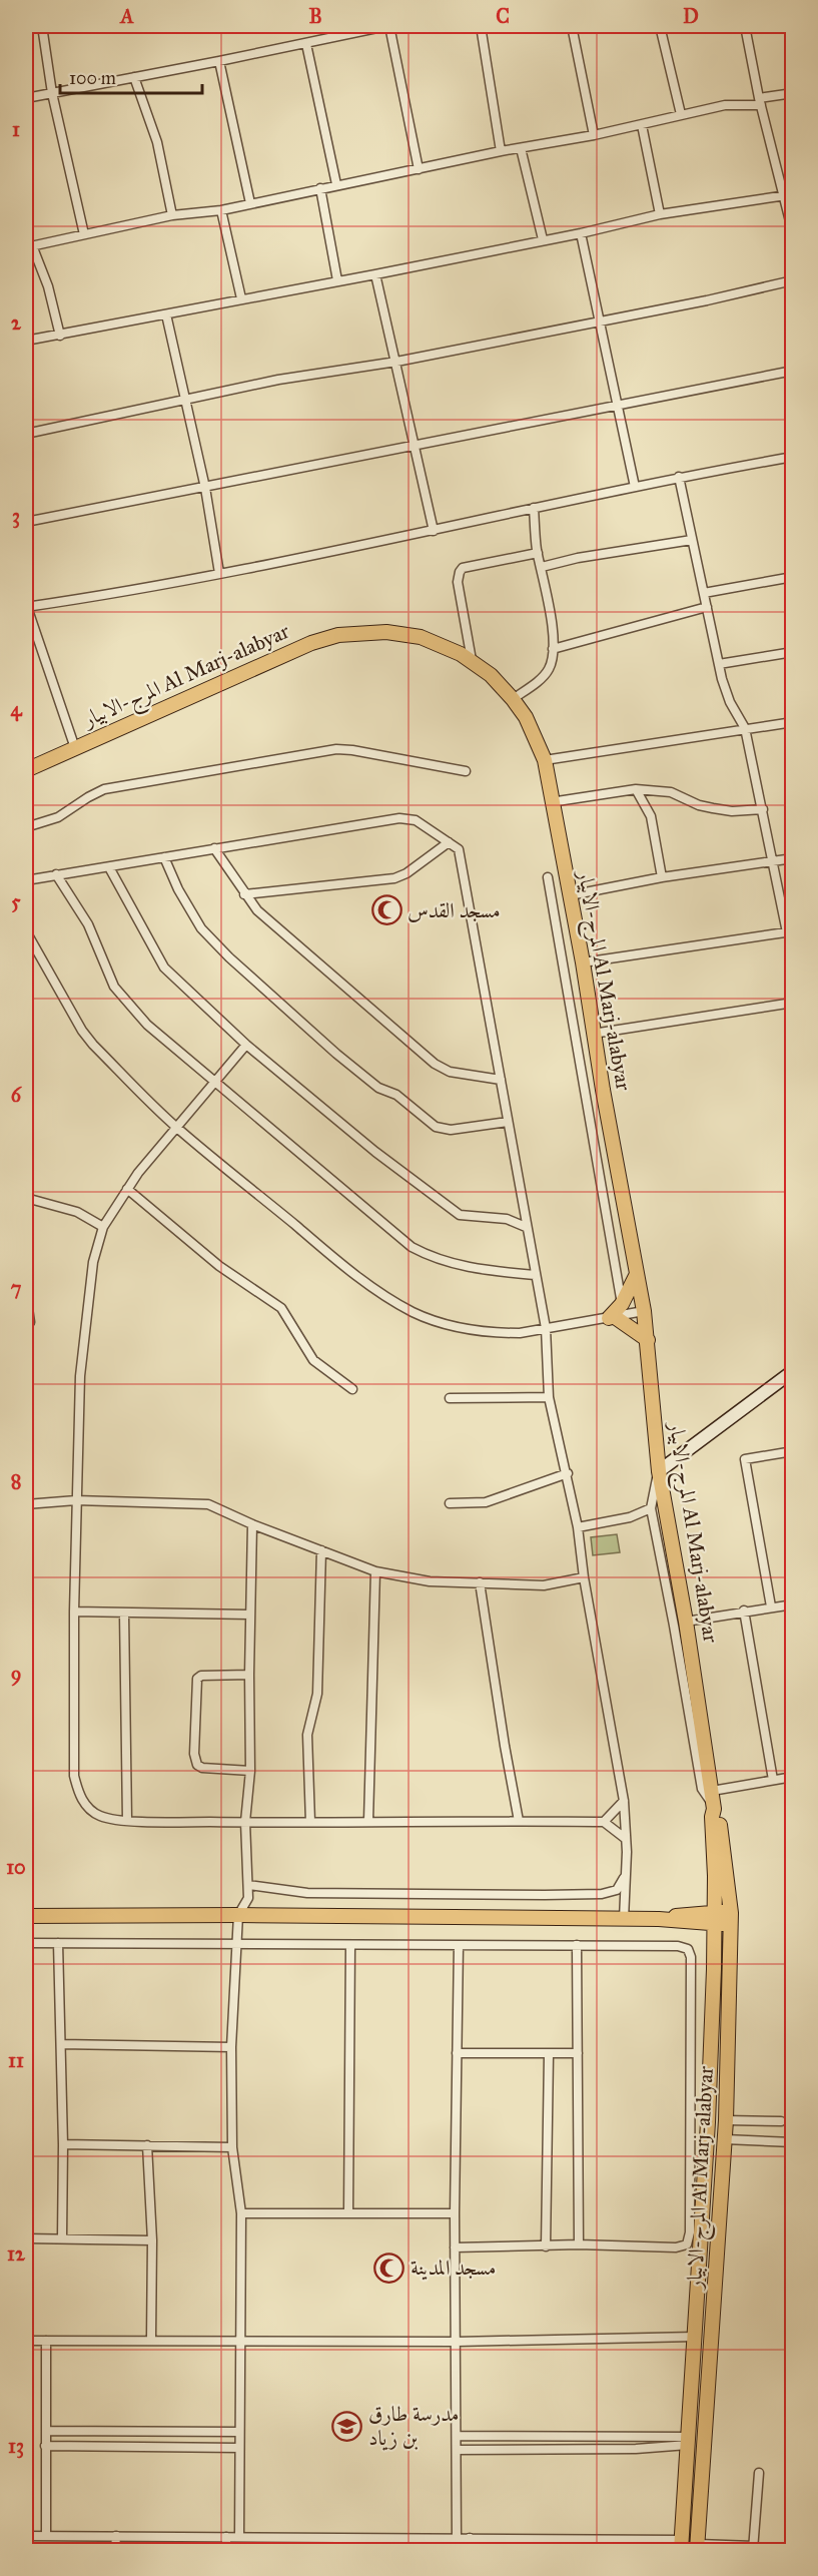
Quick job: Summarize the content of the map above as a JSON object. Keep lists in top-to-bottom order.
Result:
{
  "streets": {
    "main road": ["المرج-الابيار Al Marj-alabyar"]
  },
  "places": {
    "mosque": ["مسجد القدس", "مسجد المدينة"],
    "school or university": ["مدرسة طارق بن زياد"]
  },
  "scale_bar": "100 m",
  "grid": {
    "columns": [
      "A",
      "B",
      "C",
      "D"
    ],
    "rows": [
      "1",
      "2",
      "3",
      "4",
      "5",
      "6",
      "7",
      "8",
      "9",
      "10",
      "11",
      "12",
      "13"
    ]
  }
}
